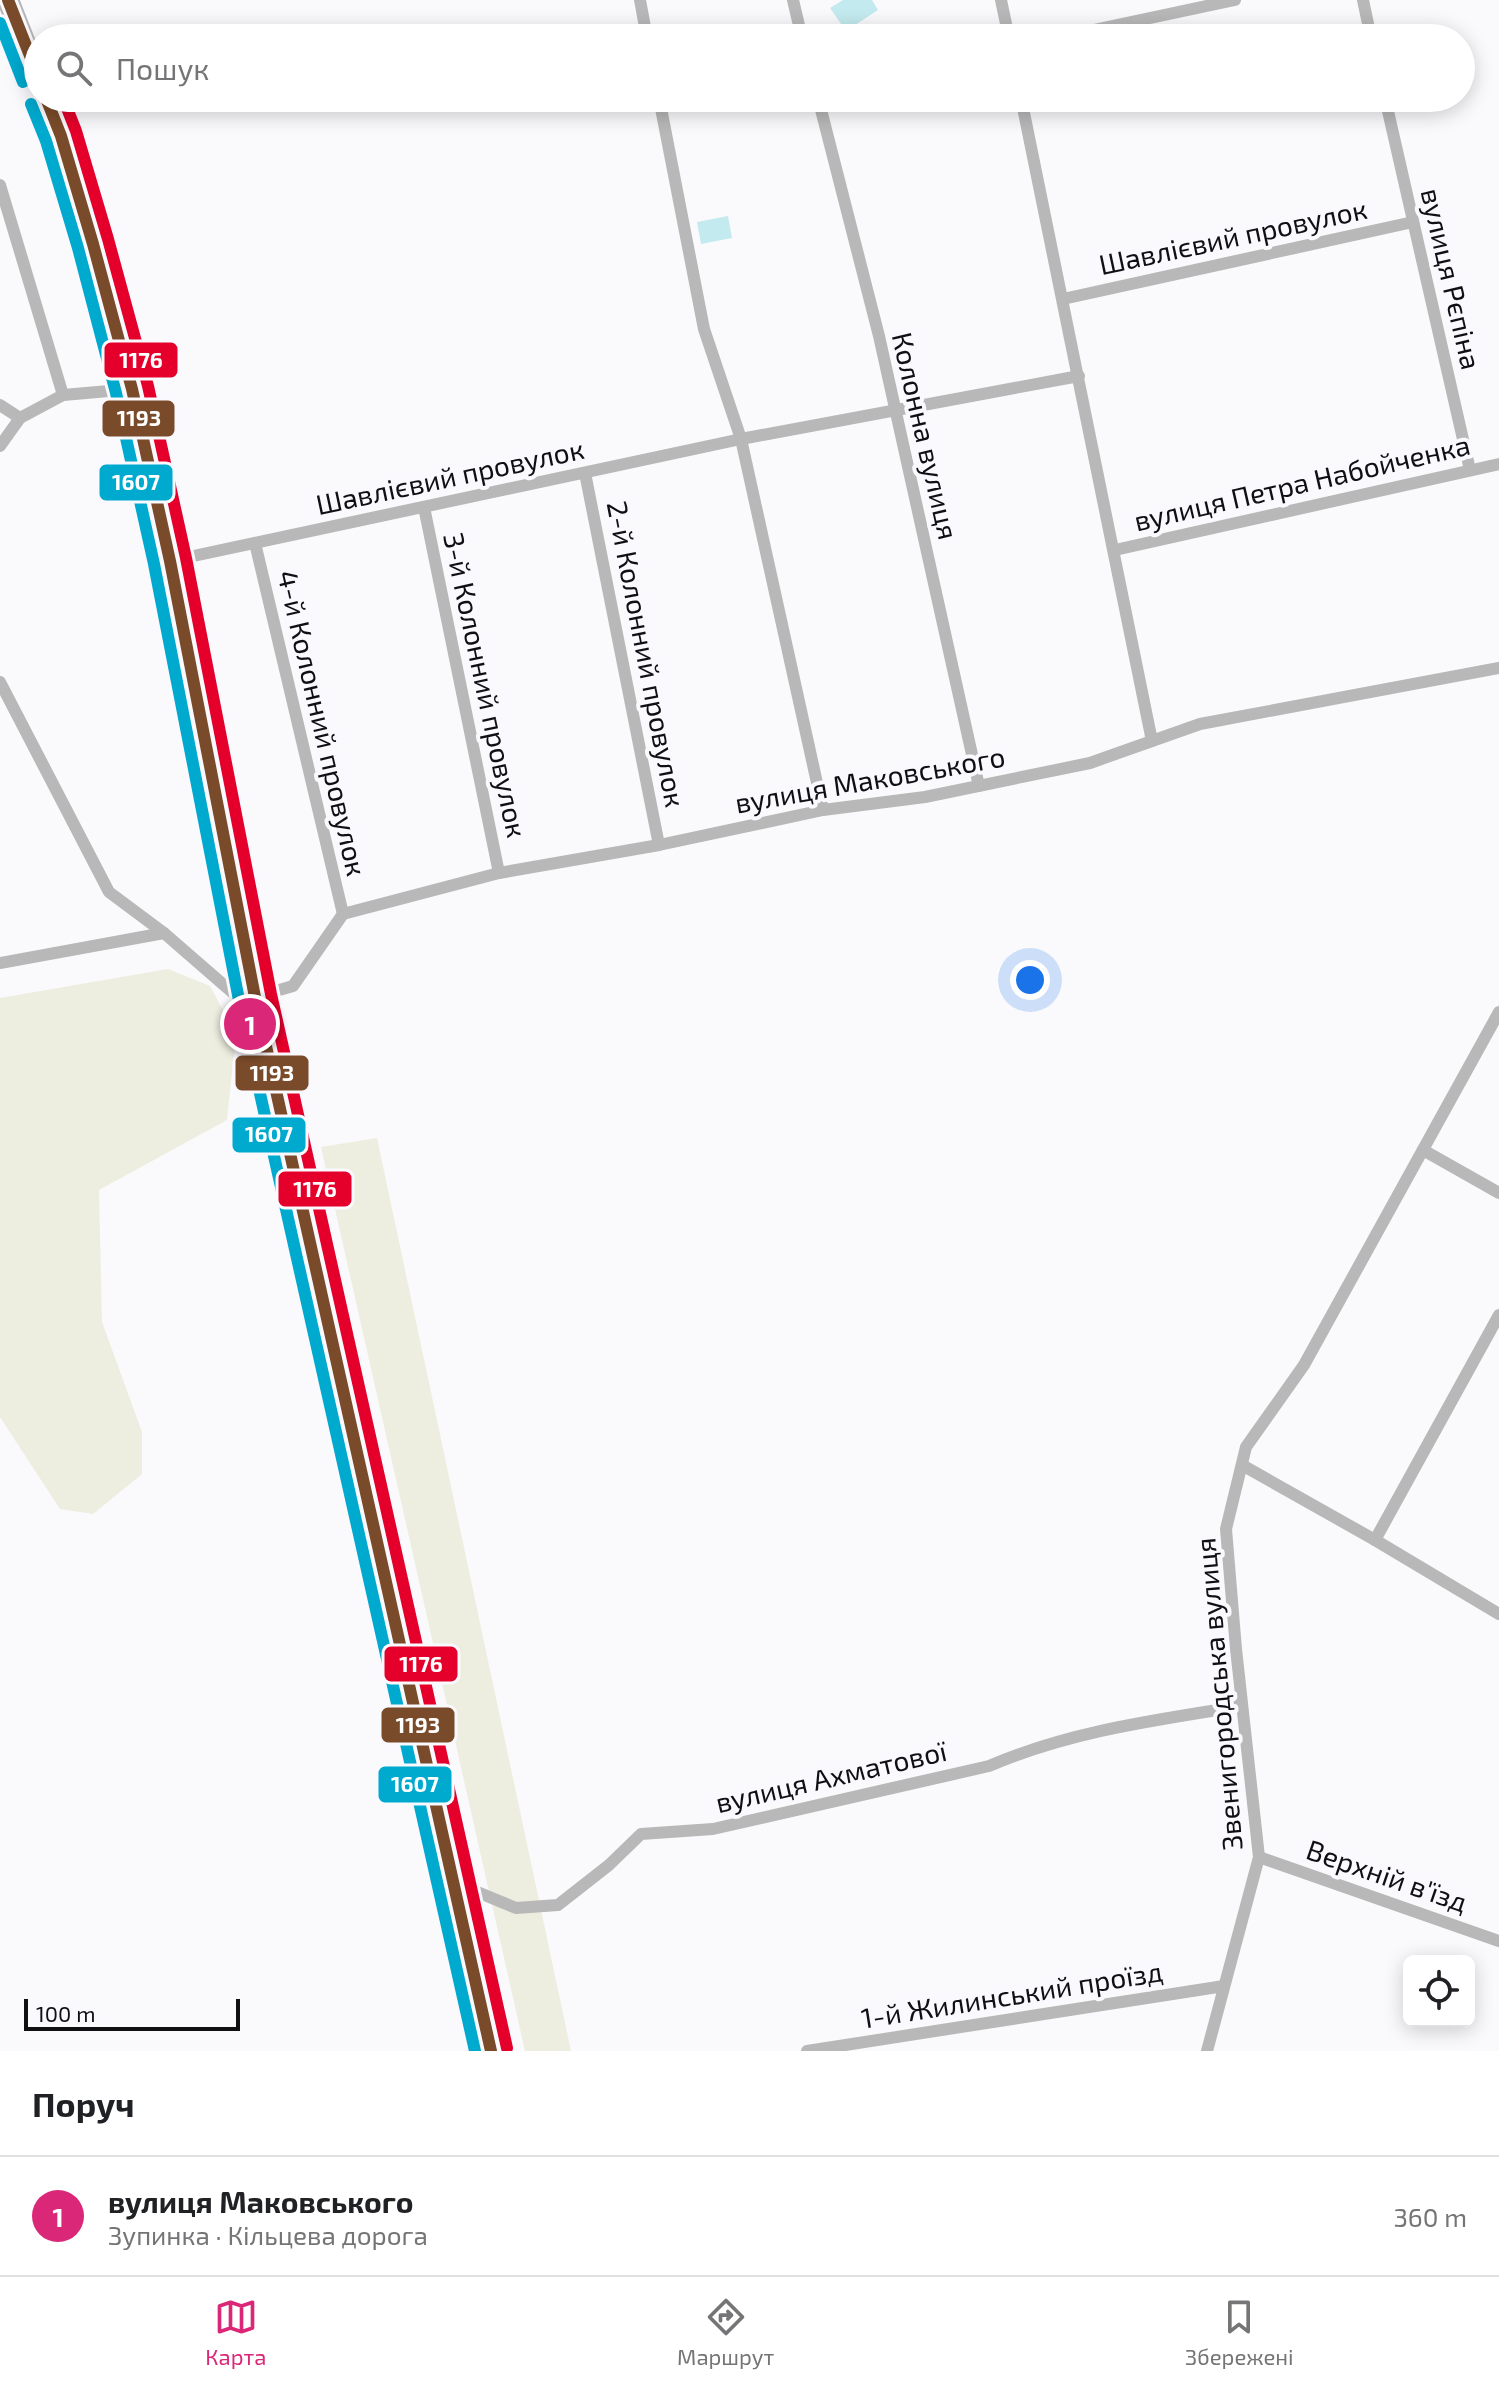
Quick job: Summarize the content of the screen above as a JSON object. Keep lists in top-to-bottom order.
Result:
{
  "streets": {
    "street": [
      "Шавлієвий провулок",
      "вулиця Рєпіна",
      "Колонна вулиця",
      "вулиця Петра Набойченка",
      "2-й Колонний провулок",
      "3-й Колонний провулок",
      "4-й Колонний провулок",
      "вулиця Маковського",
      "Звенигородська вулиця",
      "вулиця Ахматової",
      "Верхній в'їзд",
      "1-й Жилинський проїзд"
    ]
  },
  "crossings": [
    ["Шавлієвий провулок", "вулиця Рєпіна"],
    ["Шавлієвий провулок", "Колонна вулиця"],
    ["Шавлієвий провулок", "2-й Колонний провулок"],
    ["Шавлієвий провулок", "3-й Колонний провулок"],
    ["Шавлієвий провулок", "4-й Колонний провулок"],
    ["вулиця Рєпіна", "вулиця Петра Набойченка"],
    ["Колонна вулиця", "вулиця Маковського"],
    ["2-й Колонний провулок", "вулиця Маковського"],
    ["3-й Колонний провулок", "вулиця Маковського"],
    ["4-й Колонний провулок", "вулиця Маковського"],
    ["Звенигородська вулиця", "вулиця Ахматової"],
    ["Звенигородська вулиця", "Верхній в'їзд"],
    ["Звенигородська вулиця", "1-й Жилинський проїзд"]
  ],
  "lines": ["transit line 1193", "transit line 1607", "transit line 1176"],
  "scale_bar": "100 m",
  "page": {
    "search": "Пошук",
    "pins": "1",
    "scale": "100 m",
    "heading": "Поруч",
    "list": [
      {
        "mark": "1",
        "name": "вулиця Маковського",
        "note": "Зупинка · Кільцева дорога",
        "value": "360 m"
      }
    ],
    "nav": ["Карта", "Маршрут", "Збережені"]
  }
}
